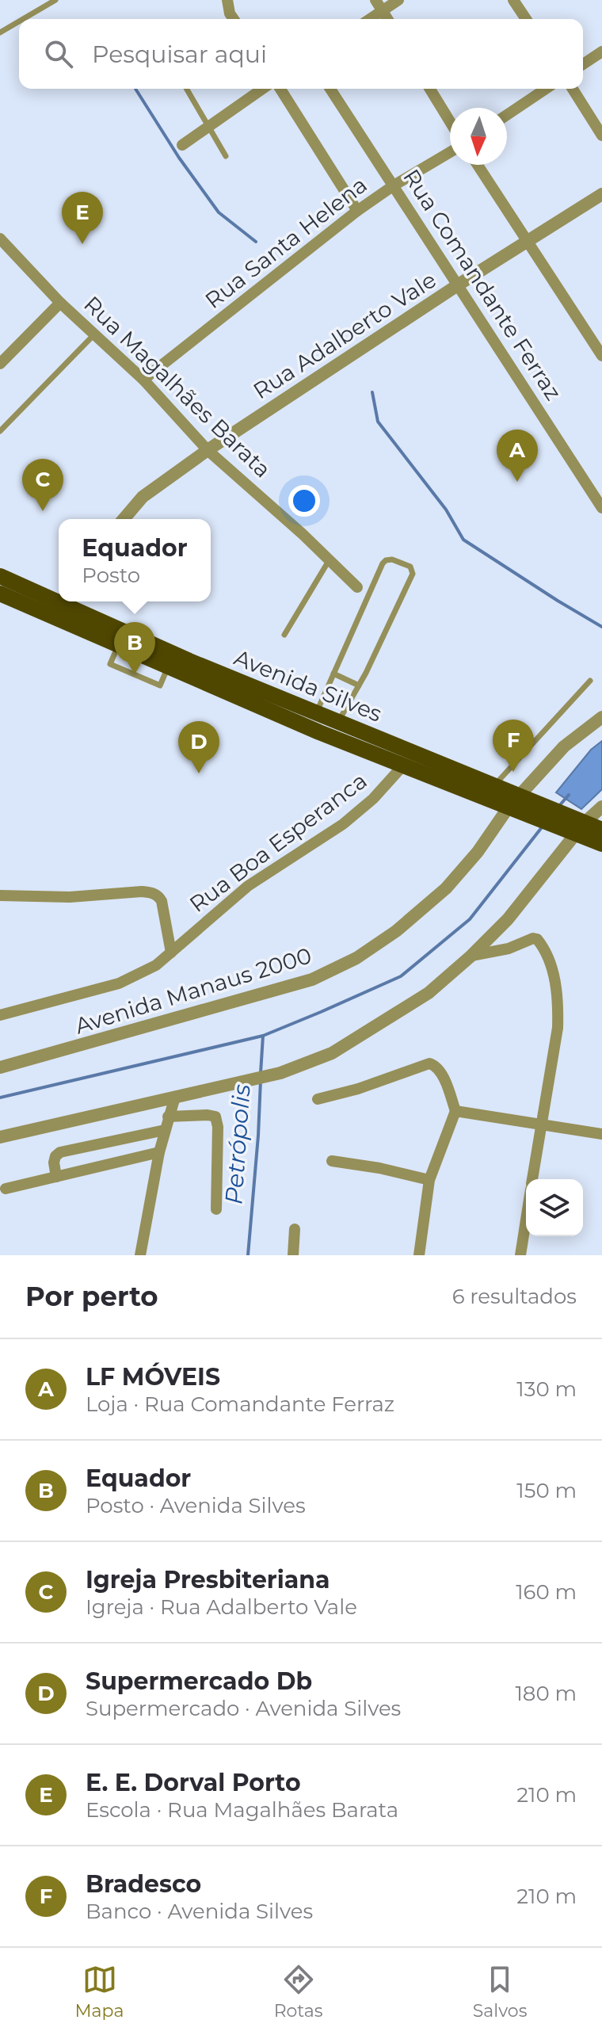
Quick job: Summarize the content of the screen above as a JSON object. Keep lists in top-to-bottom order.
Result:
{
  "streets": {
    "main road": ["Avenida Silves"],
    "street": [
      "Rua Santa Helena",
      "Rua Comandante Ferraz",
      "Rua Adalberto Vale",
      "Rua Magalhães Barata",
      "Rua Boa Esperanca",
      "Avenida Manaus 2000"
    ]
  },
  "crossings": [
    ["Rua Santa Helena", "Rua Comandante Ferraz"],
    ["Rua Santa Helena", "Rua Magalhães Barata"],
    ["Rua Comandante Ferraz", "Rua Adalberto Vale"],
    ["Rua Adalberto Vale", "Rua Magalhães Barata"],
    ["Avenida Silves", "Rua Boa Esperanca"],
    ["Avenida Silves", "Avenida Manaus 2000"]
  ],
  "water": ["Petrópolis"],
  "north": "bottom",
  "page": {
    "search": "Pesquisar aqui",
    "pins": [
      "E",
      "A",
      "C",
      "B",
      "F",
      "D"
    ],
    "popup": ["Equador", "Posto"],
    "heading": ["Por perto", "6 resultados"],
    "list": [
      {
        "mark": "A",
        "name": "LF MÓVEIS",
        "note": "Loja · Rua Comandante Ferraz",
        "value": "130 m"
      },
      {
        "mark": "B",
        "name": "Equador",
        "note": "Posto · Avenida Silves",
        "value": "150 m"
      },
      {
        "mark": "C",
        "name": "Igreja Presbiteriana",
        "note": "Igreja · Rua Adalberto Vale",
        "value": "160 m"
      },
      {
        "mark": "D",
        "name": "Supermercado Db",
        "note": "Supermercado · Avenida Silves",
        "value": "180 m"
      },
      {
        "mark": "E",
        "name": "E. E. Dorval Porto",
        "note": "Escola · Rua Magalhães Barata",
        "value": "210 m"
      },
      {
        "mark": "F",
        "name": "Bradesco",
        "note": "Banco · Avenida Silves",
        "value": "210 m"
      }
    ],
    "nav": ["Mapa", "Rotas", "Salvos"]
  }
}
